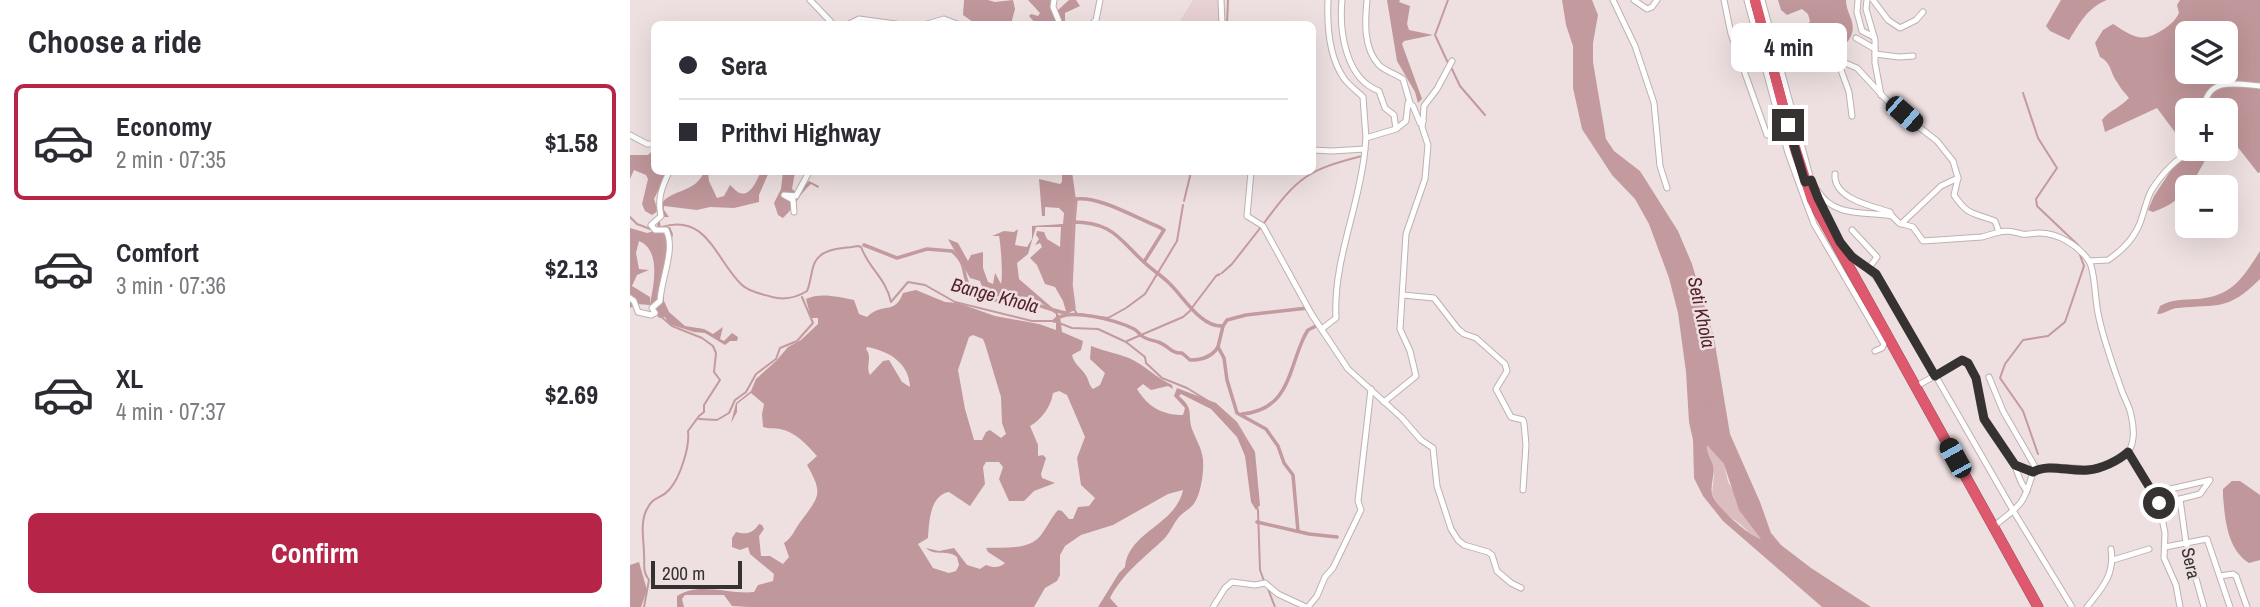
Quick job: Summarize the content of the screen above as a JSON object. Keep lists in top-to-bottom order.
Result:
{
  "streets": {
    "street": ["Sera"]
  },
  "water": ["Bange Khola", "Seti Khola"],
  "scale_bar": "200 m",
  "page": {
    "heading": "Choose a ride",
    "map_buttons": ["+", "−"],
    "banner": ["Sera", "Prithvi Highway"],
    "bubble": "4 min",
    "list": [
      {
        "name": "Economy",
        "note": "2 min · 07:35",
        "value": "$1.58"
      },
      {
        "name": "Comfort",
        "note": "3 min · 07:36",
        "value": "$2.13"
      },
      {
        "name": "XL",
        "note": "4 min · 07:37",
        "value": "$2.69"
      }
    ],
    "buttons": "Confirm",
    "scale": "200 m"
  }
}
